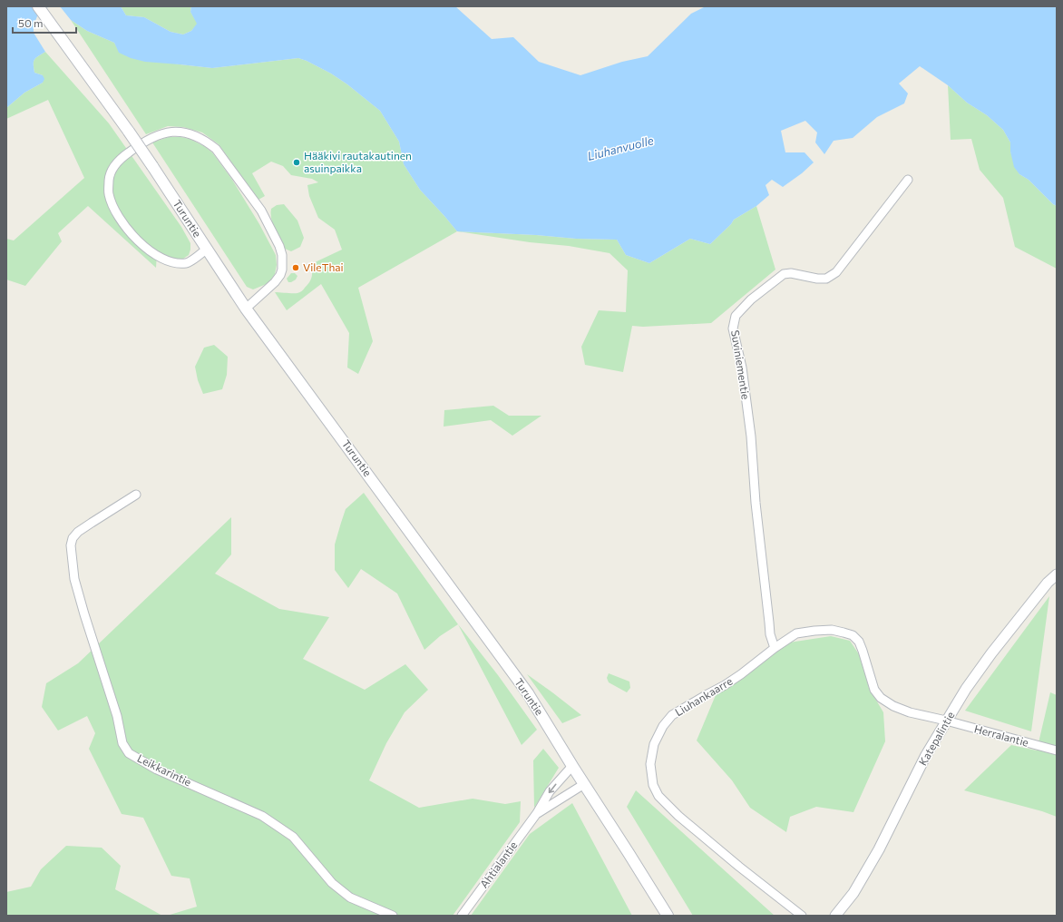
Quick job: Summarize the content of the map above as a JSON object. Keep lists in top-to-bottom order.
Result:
{
  "streets": {
    "main road": ["Turuntie"],
    "street": [
      "Suviniementie",
      "Liuhankaarre",
      "Herralantie",
      "Katepalintie",
      "Leikkarintie",
      "Ahtialantie"
    ]
  },
  "crossings": [
    ["Turuntie", "Ahtialantie"],
    ["Suviniementie", "Liuhankaarre"],
    ["Liuhankaarre", "Herralantie"],
    ["Liuhankaarre", "Katepalintie"],
    ["Herralantie", "Katepalintie"]
  ],
  "water": ["Liuhanvuolle"],
  "places": ["Hääkivi rautakautinen asuinpaikka", "VileThai"],
  "scale_bar": "50 m"
}
